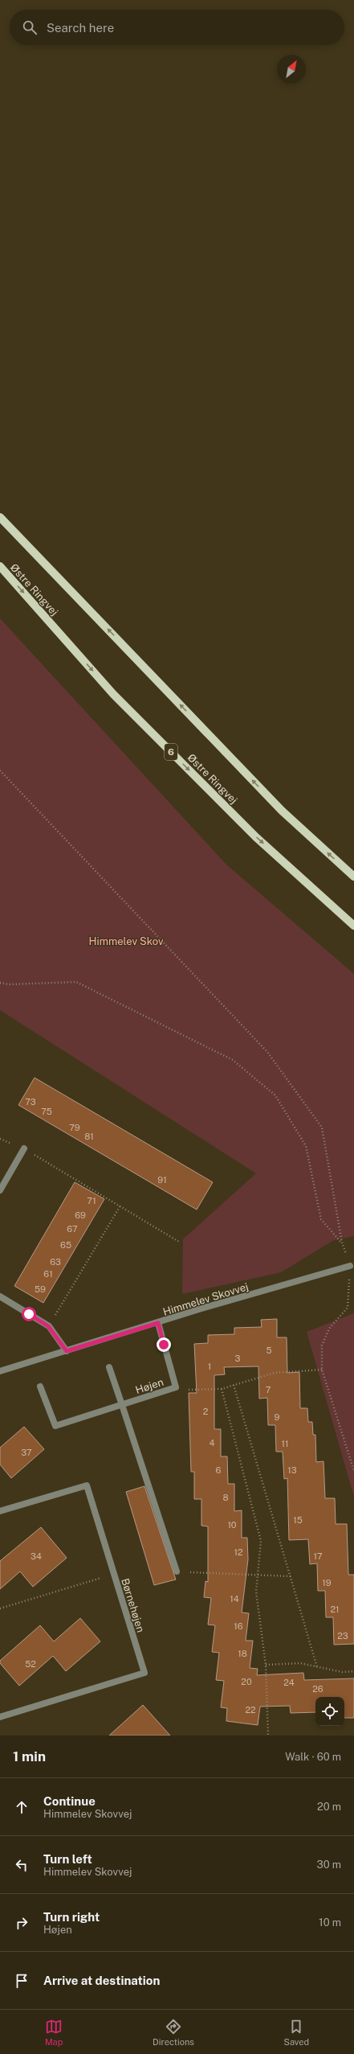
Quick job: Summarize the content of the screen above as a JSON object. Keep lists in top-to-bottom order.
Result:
{
  "streets": {
    "main road": ["Østre Ringvej", "6"],
    "street": ["Himmelev Skovvej", "Højen", "Børnehøjen"]
  },
  "crossings": [
    ["Himmelev Skovvej", "Højen"]
  ],
  "parks": ["Himmelev Skov"],
  "house_numbers": [
    "73",
    "75",
    "79",
    "81",
    "91",
    "71",
    "69",
    "67",
    "65",
    "63",
    "61",
    "59",
    "5",
    "3",
    "1",
    "7",
    "2",
    "9",
    "4",
    "11",
    "37",
    "6",
    "13",
    "8",
    "15",
    "10",
    "12",
    "34",
    "17",
    "19",
    "14",
    "21",
    "16",
    "23",
    "18",
    "52",
    "20",
    "24",
    "26",
    "22"
  ],
  "north": "top right",
  "page": {
    "search": "Search here",
    "heading": ["1 min", "Walk · 60 m"],
    "list": [
      ["Continue", "Himmelev Skovvej", "20 m"],
      ["Turn left", "Himmelev Skovvej", "30 m"],
      ["Turn right", "Højen", "10 m"],
      "Arrive at destination"
    ],
    "nav": ["Map", "Directions", "Saved"]
  }
}
